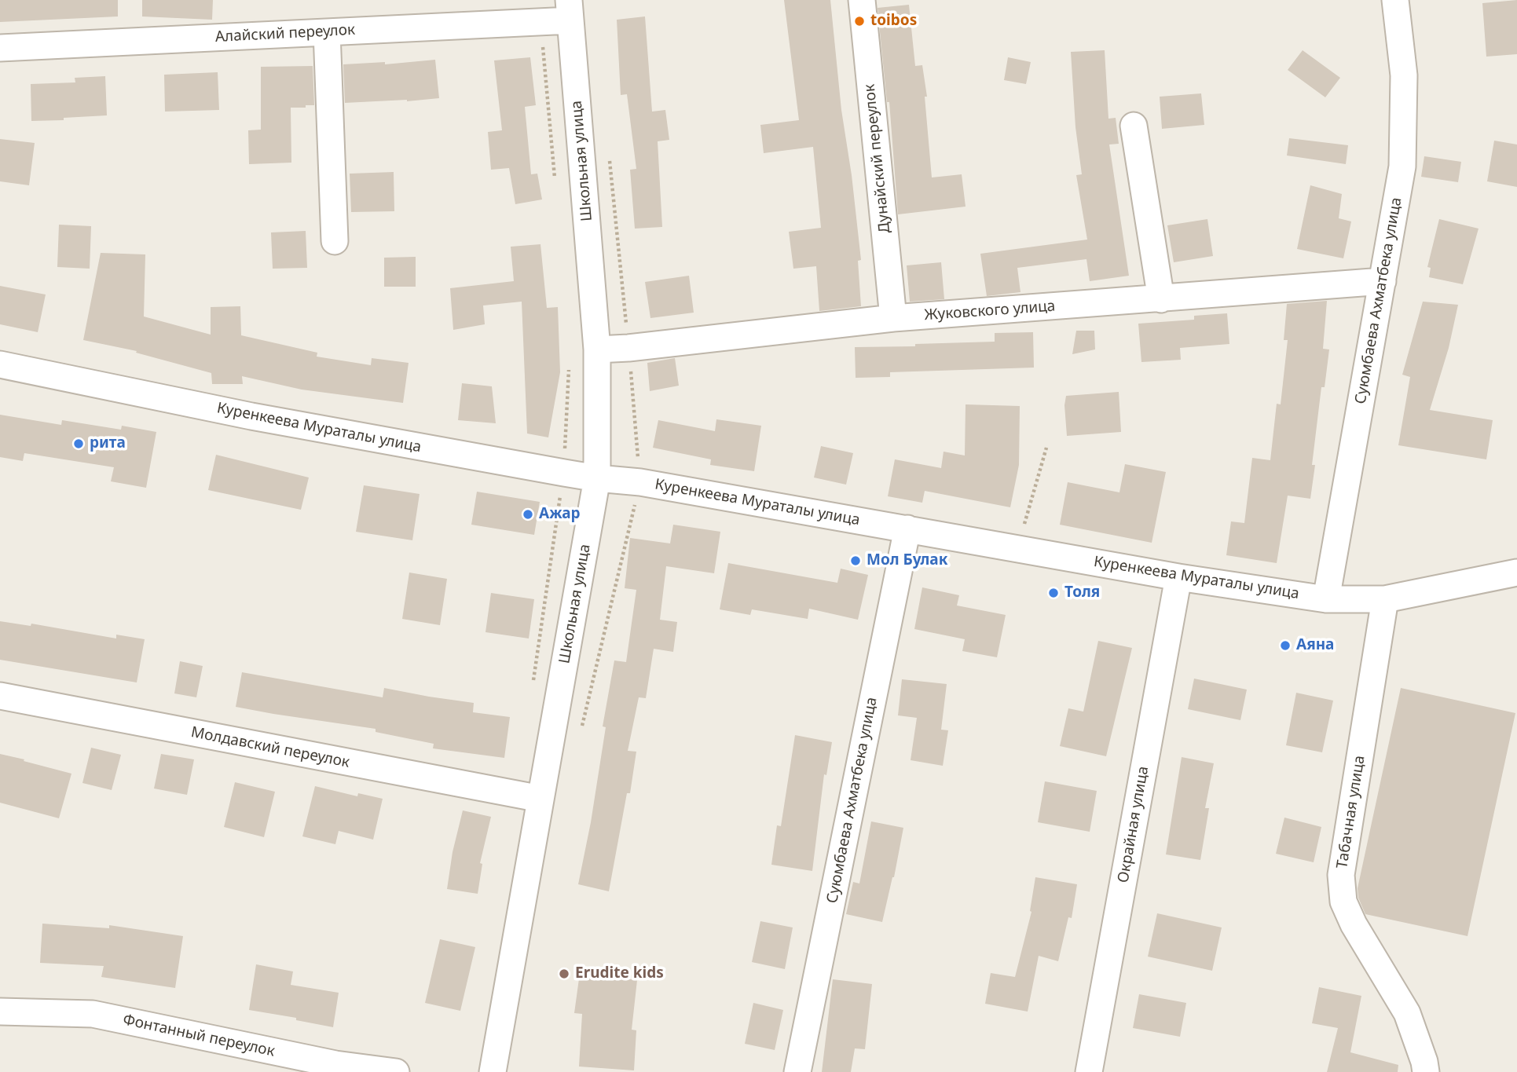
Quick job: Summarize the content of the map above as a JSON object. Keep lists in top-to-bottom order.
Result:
{
  "streets": {
    "street": [
      "Алайский переулок",
      "Дунайский переулок",
      "Школьная улица",
      "Суюмбаева Ахматбека улица",
      "Жуковского улица",
      "Куренкеева Мураталы улица",
      "Молдавский переулок",
      "Табачная улица",
      "Окрайная улица",
      "Фонтанный переулок"
    ]
  },
  "crossings": [
    ["Алайский переулок", "Школьная улица"],
    ["Дунайский переулок", "Жуковского улица"],
    ["Школьная улица", "Жуковского улица"],
    ["Школьная улица", "Куренкеева Мураталы улица"],
    ["Школьная улица", "Молдавский переулок"],
    ["Суюмбаева Ахматбека улица", "Жуковского улица"],
    ["Суюмбаева Ахматбека улица", "Куренкеева Мураталы улица"],
    ["Куренкеева Мураталы улица", "Табачная улица"],
    ["Куренкеева Мураталы улица", "Окрайная улица"]
  ],
  "places": [
    "toibos",
    "рита",
    "Ажар",
    "Мол Булак",
    "Толя",
    "Аяна",
    "Erudite kids"
  ]
}
